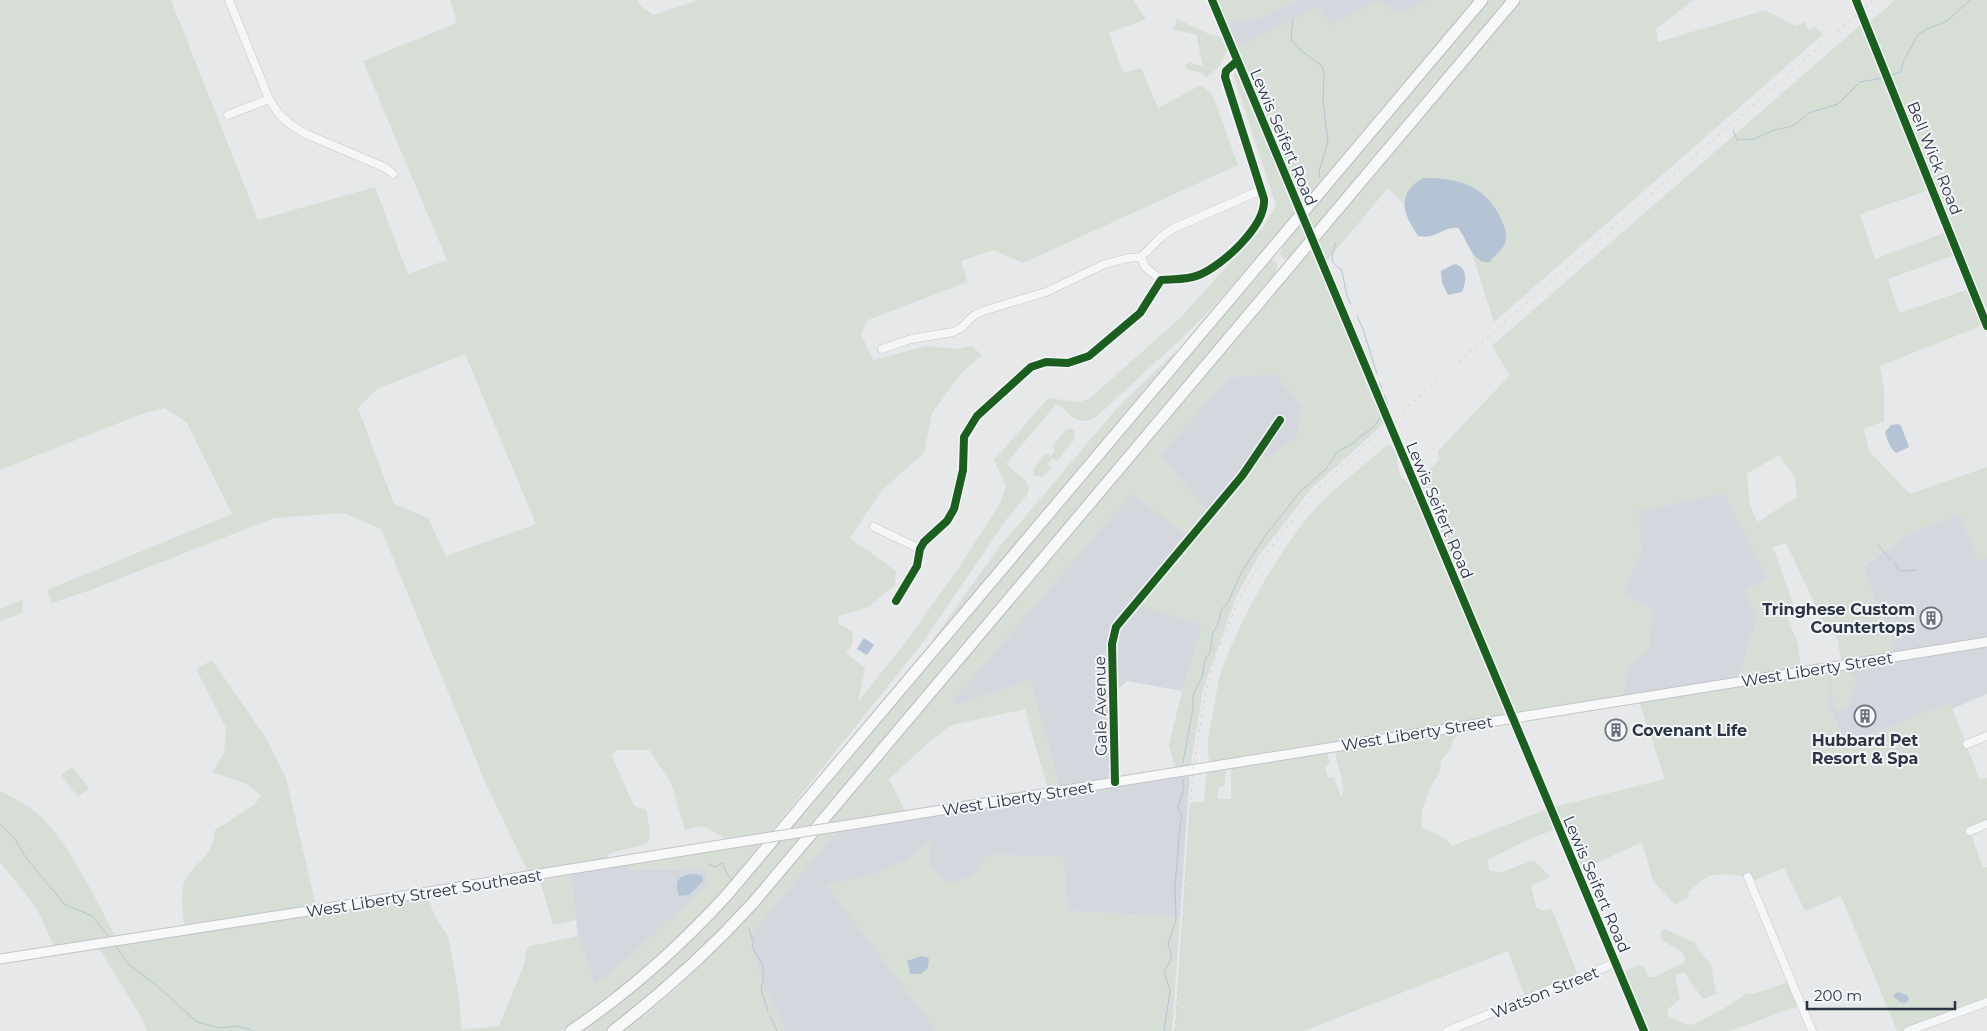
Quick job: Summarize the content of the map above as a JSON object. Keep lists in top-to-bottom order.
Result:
{
  "streets": {
    "main road": ["West Liberty Street", "West Liberty Street Southeast"],
    "street": [
      "Lewis Seifert Road",
      "Bell Wick Road",
      "Gale Avenue",
      "Watson Street"
    ]
  },
  "crossings": [
    ["Lewis Seifert Road", "West Liberty Street"],
    ["Lewis Seifert Road", "Watson Street"],
    ["West Liberty Street", "Gale Avenue"],
    ["West Liberty Street", "West Liberty Street Southeast"]
  ],
  "places": {
    "building": ["Tringhese Custom Countertops", "Hubbard Pet Resort & Spa", "Covenant Life"]
  },
  "scale_bar": "200 m"
}
